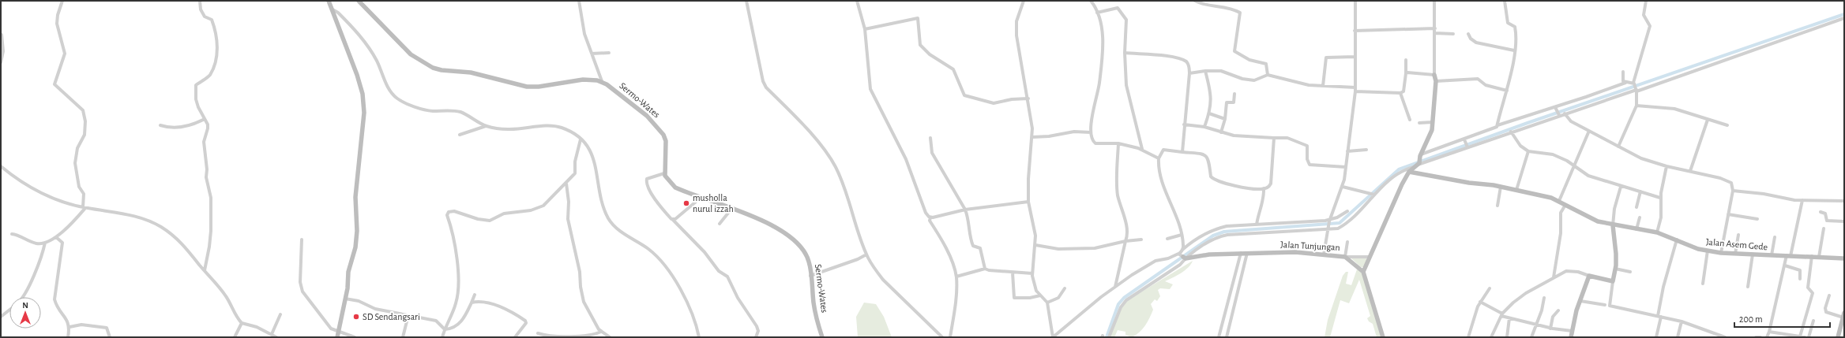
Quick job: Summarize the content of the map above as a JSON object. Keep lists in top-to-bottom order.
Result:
{
  "streets": {
    "street": ["Sermo-Wates", "Jalan Asem Gede", "Jalan Tunjungan"]
  },
  "places": ["musholla nurul izzah", "SD Sendangsari"],
  "scale_bar": "200 m",
  "north": "top"
}
